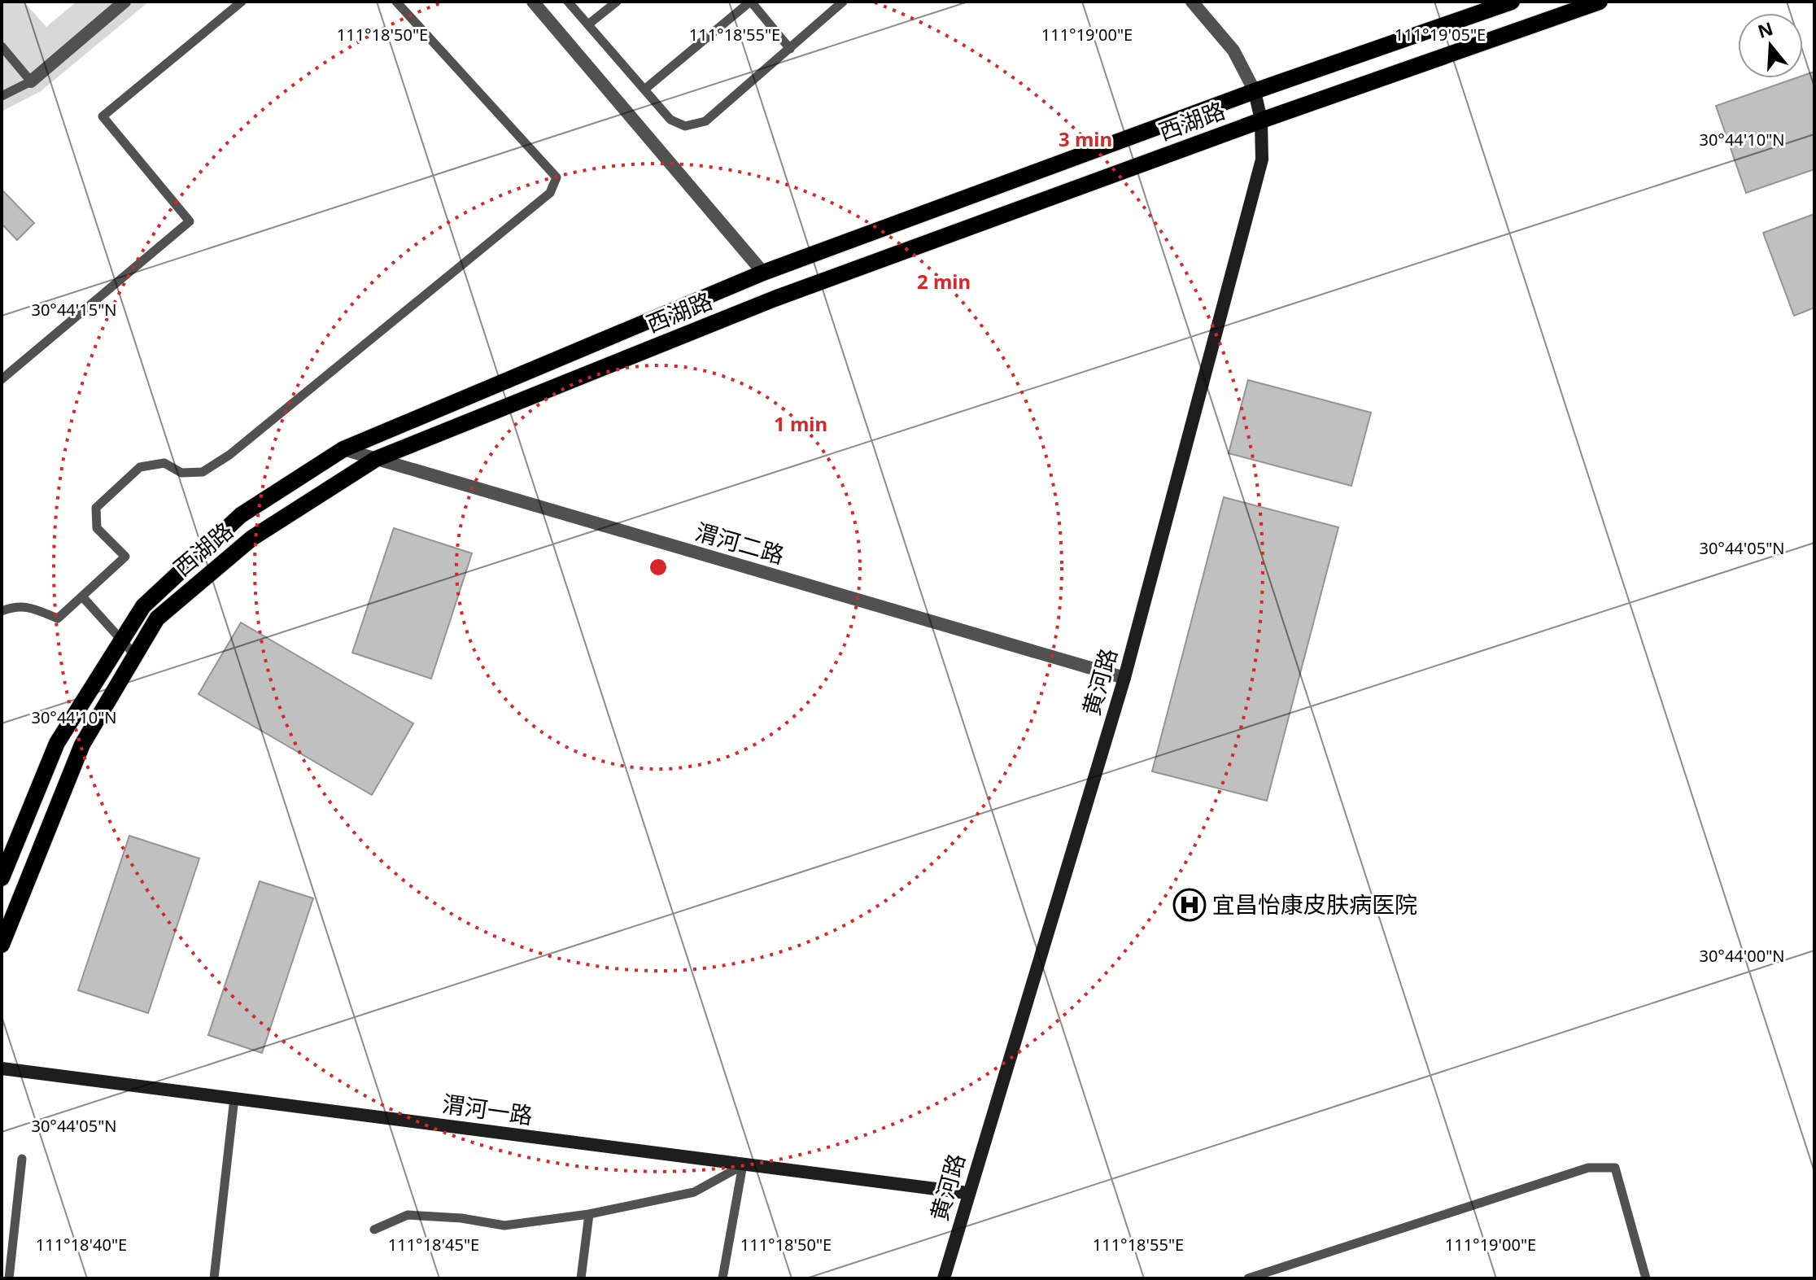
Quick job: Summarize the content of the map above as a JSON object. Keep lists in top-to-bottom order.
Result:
{
  "streets": {
    "main road": ["西湖路", "黄河路", "渭河一路"],
    "street": ["渭河二路"]
  },
  "crossings": [
    ["西湖路", "渭河二路"],
    ["西湖路", "黄河路"],
    ["渭河二路", "黄河路"],
    ["黄河路", "渭河一路"]
  ],
  "places": {
    "hospital": ["宜昌怡康皮肤病医院"]
  },
  "north": "top",
  "coordinates": [
    "111°18'50\"E",
    "111°18'55\"E",
    "111°19'00\"E",
    "111°19'05\"E",
    "30°44'10\"N",
    "30°44'15\"N",
    "30°44'05\"N",
    "30°44'00\"N",
    "111°18'40\"E",
    "111°18'45\"E"
  ],
  "rings": ["3 min", "2 min", "1 min"]
}
